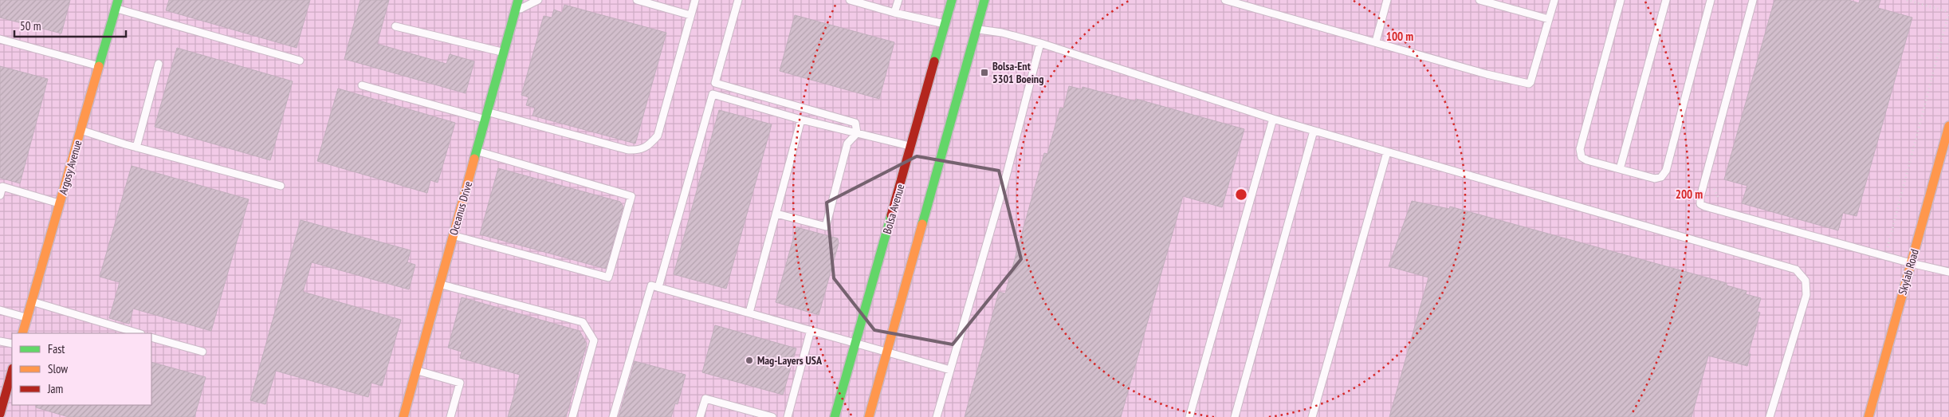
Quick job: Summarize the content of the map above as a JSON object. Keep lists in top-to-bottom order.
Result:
{
  "streets": {
    "street": [
      "Argosy Avenue",
      "Oceanus Drive",
      "Bolsa Avenue",
      "Skylab Road"
    ]
  },
  "places": {
    "transit": ["Bolsa-Ent 5301 Boeing"],
    "other": ["Mag-Layers USA"]
  },
  "legend": ["Fast", "Slow", "Jam"],
  "scale_bar": "50 m",
  "rings": ["100 m", "200 m"]
}
